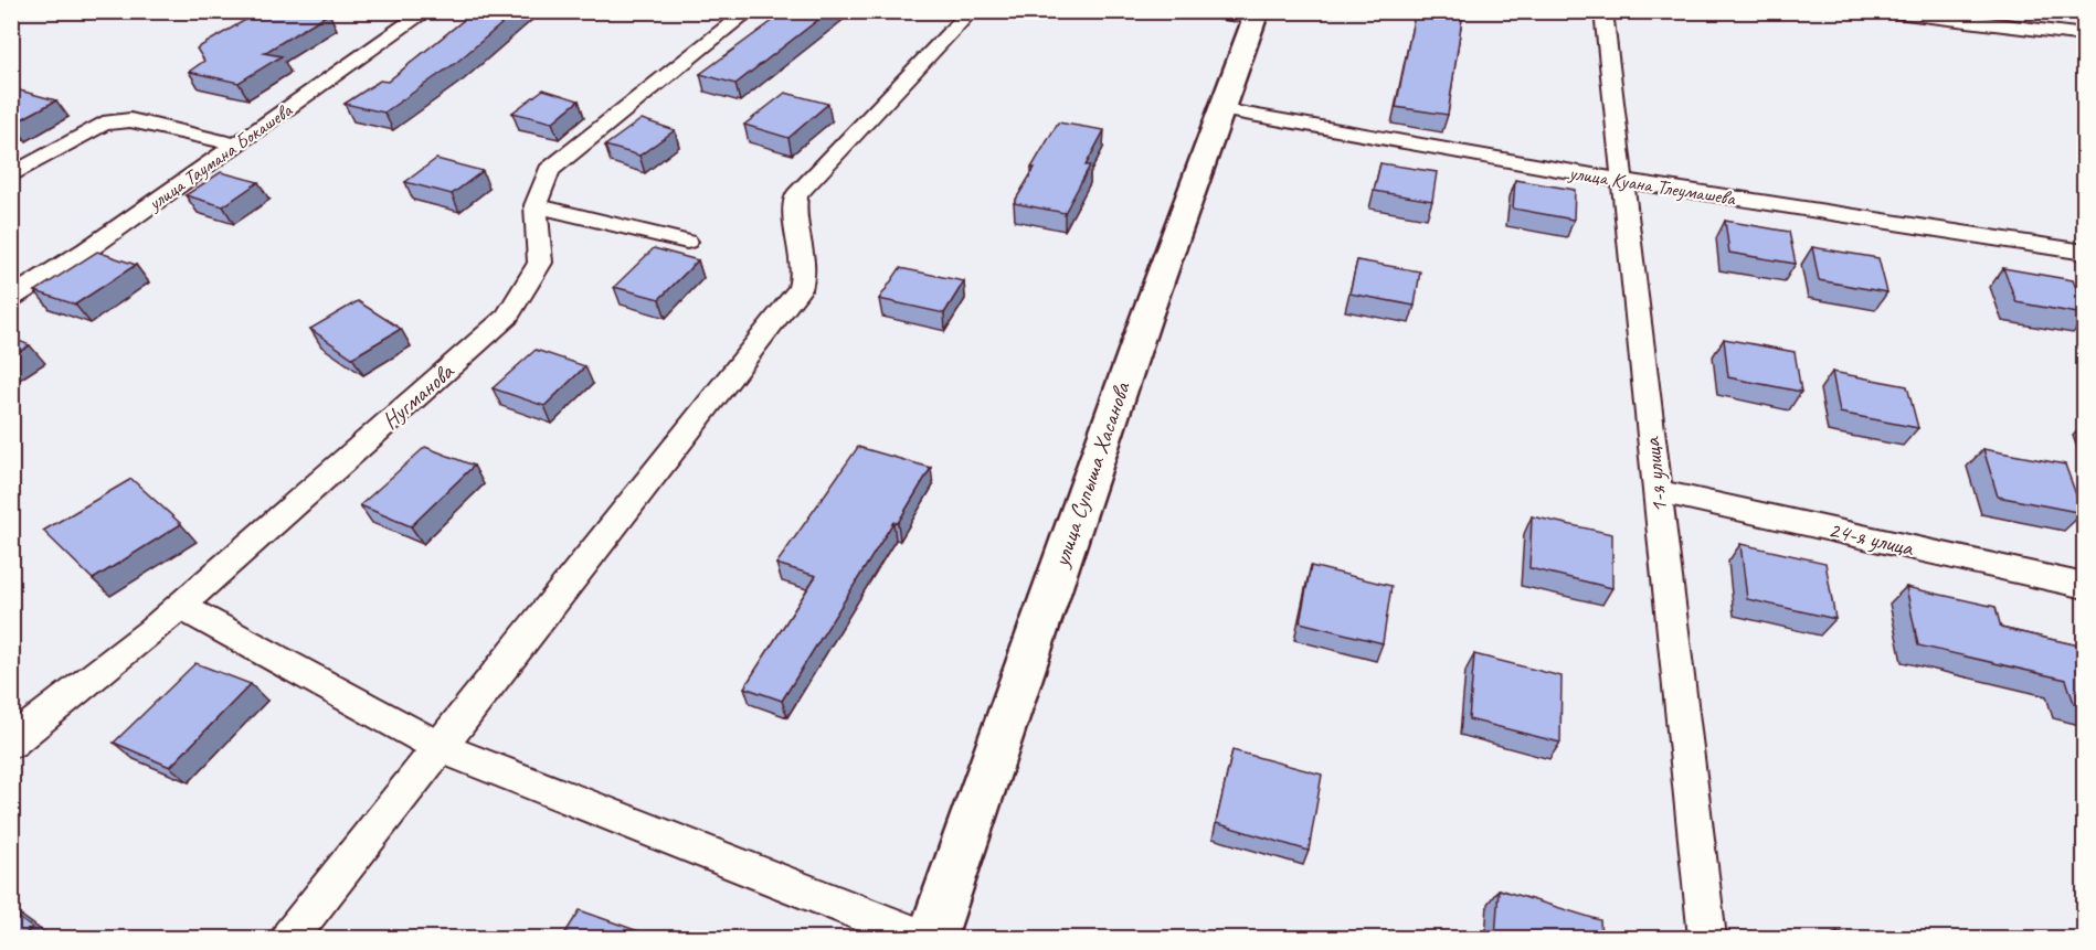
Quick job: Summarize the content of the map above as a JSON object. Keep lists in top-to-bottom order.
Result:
{
  "streets": {
    "street": [
      "улица Таумана Бокашева",
      "улица Куана Тлеумашева",
      "Нугманова",
      "улица Супыша Хасанова",
      "1-я улица",
      "24-я улица"
    ]
  },
  "crossings": [
    ["улица Куана Тлеумашева", "улица Супыша Хасанова"],
    ["улица Куана Тлеумашева", "1-я улица"],
    ["1-я улица", "24-я улица"]
  ]
}
